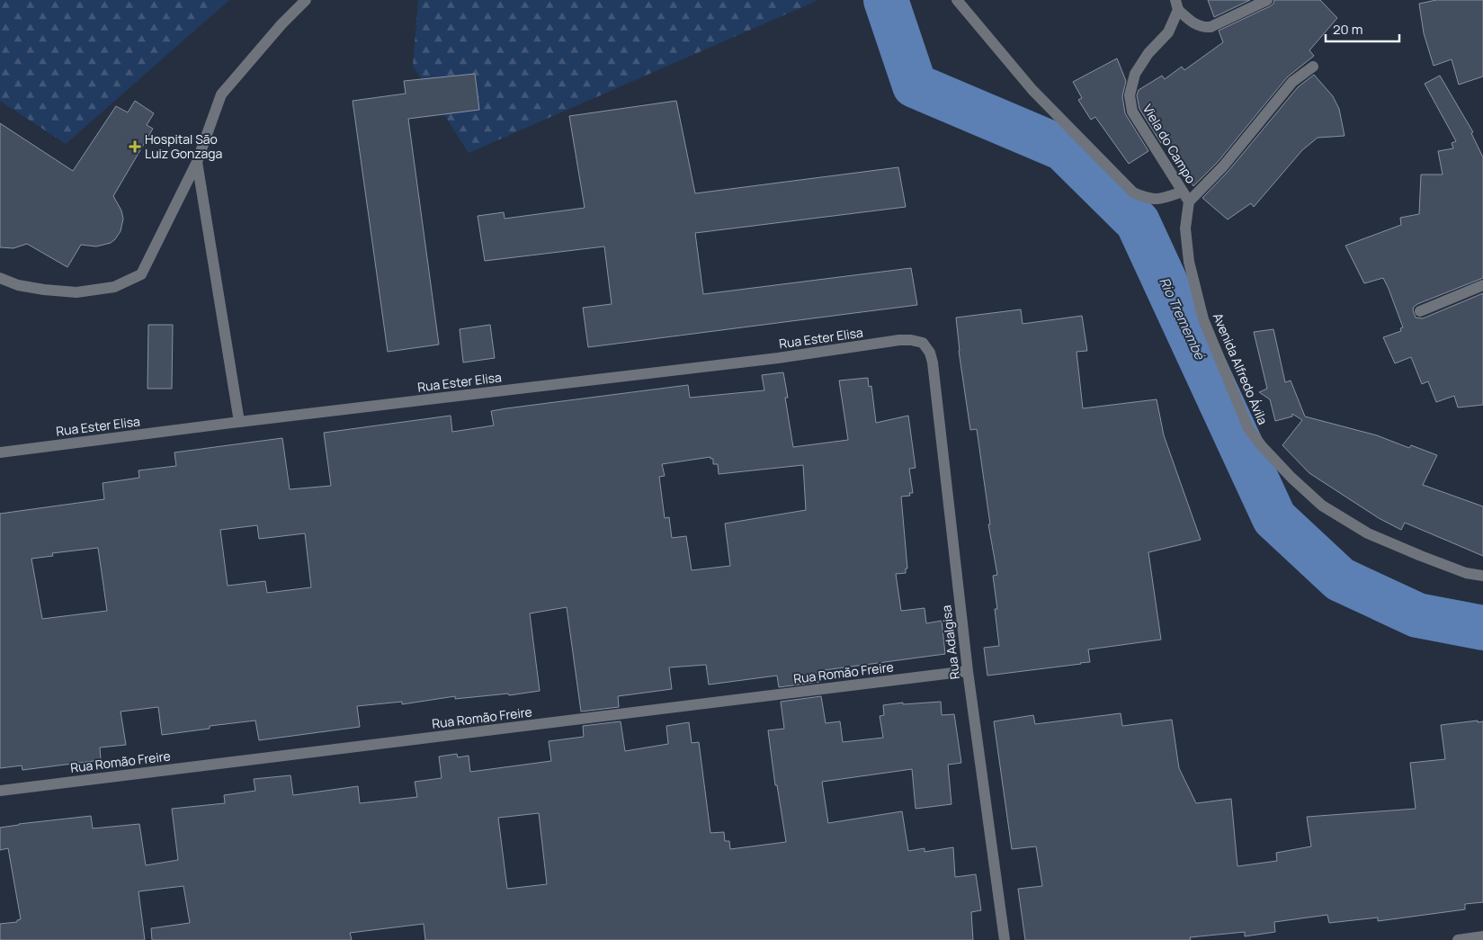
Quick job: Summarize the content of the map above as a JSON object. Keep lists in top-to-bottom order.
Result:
{
  "streets": {
    "street": [
      "Viela do Campo",
      "Rua Ester Elisa",
      "Avenida Alfredo Ávila",
      "Rua Adalgisa",
      "Rua Romão Freire"
    ]
  },
  "crossings": [
    ["Viela do Campo", "Avenida Alfredo Ávila"],
    ["Rua Ester Elisa", "Rua Adalgisa"],
    ["Rua Adalgisa", "Rua Romão Freire"]
  ],
  "water": ["Rio Tremembé"],
  "places": {
    "health": ["Hospital São Luiz Gonzaga"]
  },
  "scale_bar": "20 m"
}
